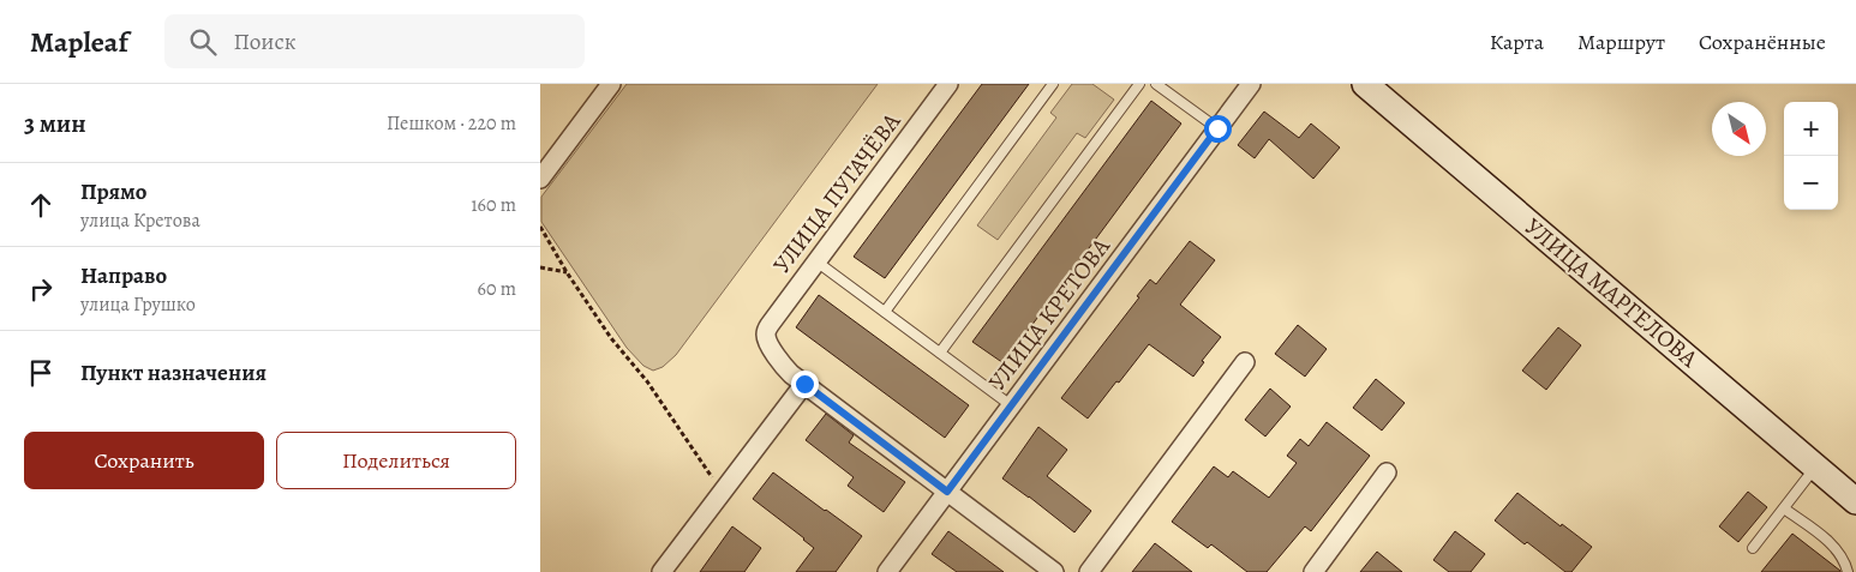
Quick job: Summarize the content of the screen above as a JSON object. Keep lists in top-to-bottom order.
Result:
{
  "streets": {
    "street": ["УЛИЦА ПУГАЧЁВА", "УЛИЦА МАРГЕЛОВА", "УЛИЦА КРЕТОВА"]
  },
  "north": "bottom right",
  "page": {
    "header": "Mapleaf",
    "search": "Поиск",
    "nav": ["Карта", "Маршрут", "Сохранённые"],
    "heading": ["3 мин", "Пешком · 220 m"],
    "map_buttons": ["+", "−"],
    "list": [
      ["Прямо", "улица Кретова", "160 m"],
      ["Направо", "улица Грушко", "60 m"],
      "Пункт назначения"
    ],
    "buttons": ["Сохранить", "Поделиться"]
  }
}
